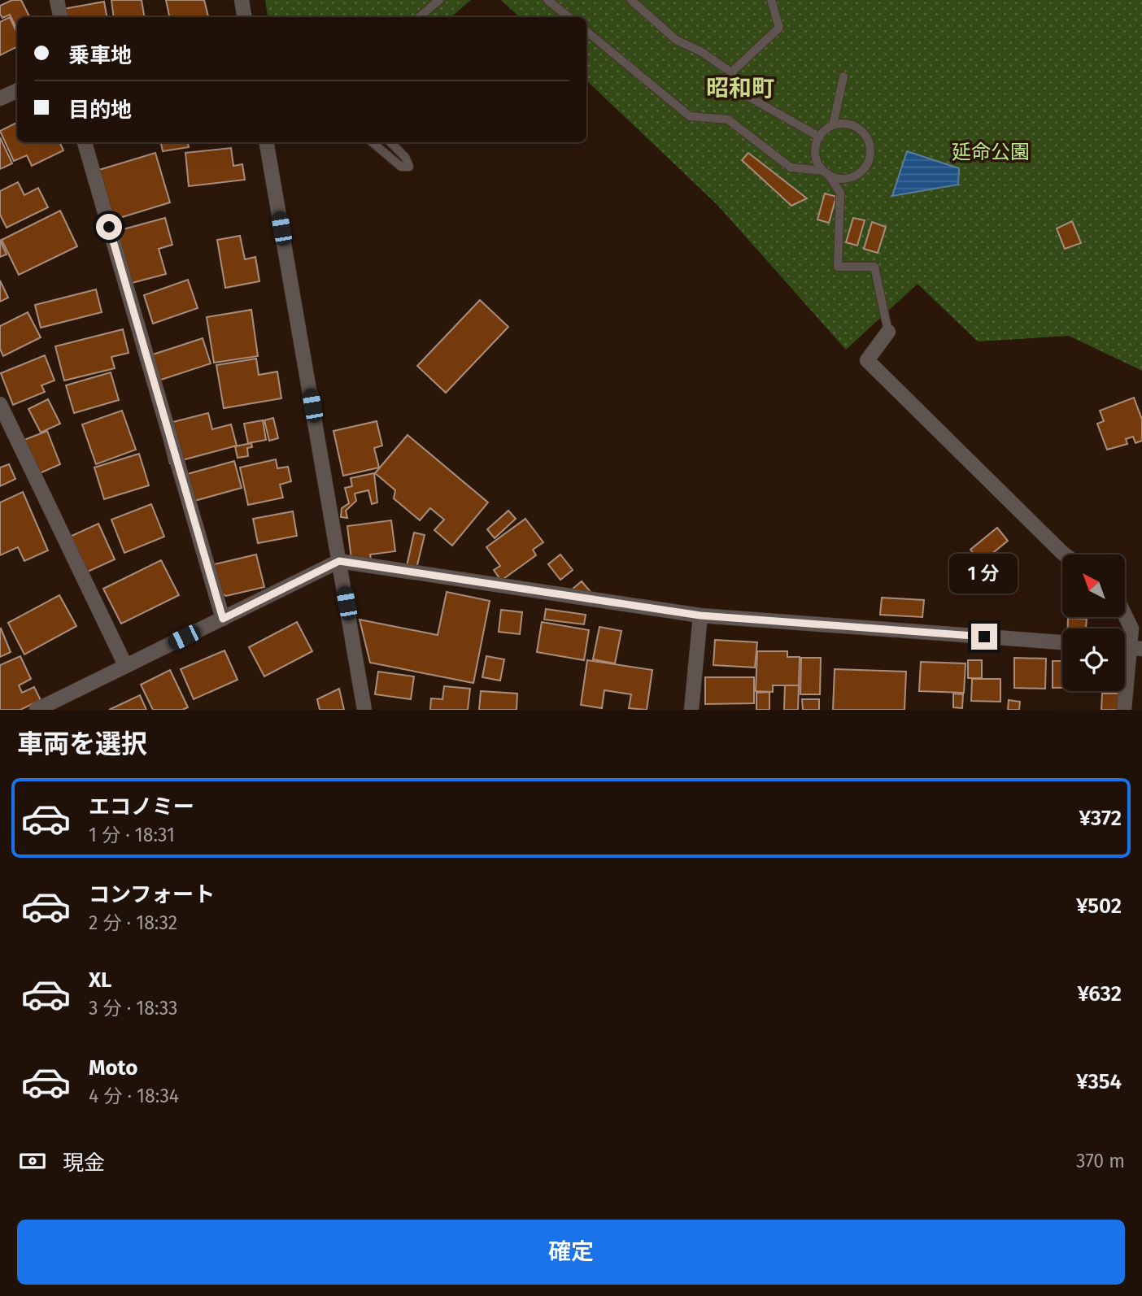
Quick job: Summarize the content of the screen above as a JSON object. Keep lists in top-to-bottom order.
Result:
{
  "districts": ["昭和町"],
  "parks": ["延命公園"],
  "north": "top left",
  "page": {
    "banner": ["乗車地", "目的地"],
    "bubble": "1 分",
    "heading": "車両を選択",
    "list": [
      {
        "name": "エコノミー",
        "note": "1 分 · 18:31",
        "value": "¥372"
      },
      {
        "name": "コンフォート",
        "note": "2 分 · 18:32",
        "value": "¥502"
      },
      {
        "name": "XL",
        "note": "3 分 · 18:33",
        "value": "¥632"
      },
      {
        "name": "Moto",
        "note": "4 分 · 18:34",
        "value": "¥354"
      }
    ],
    "pay": ["現金", "370 m"],
    "buttons": "確定"
  }
}
